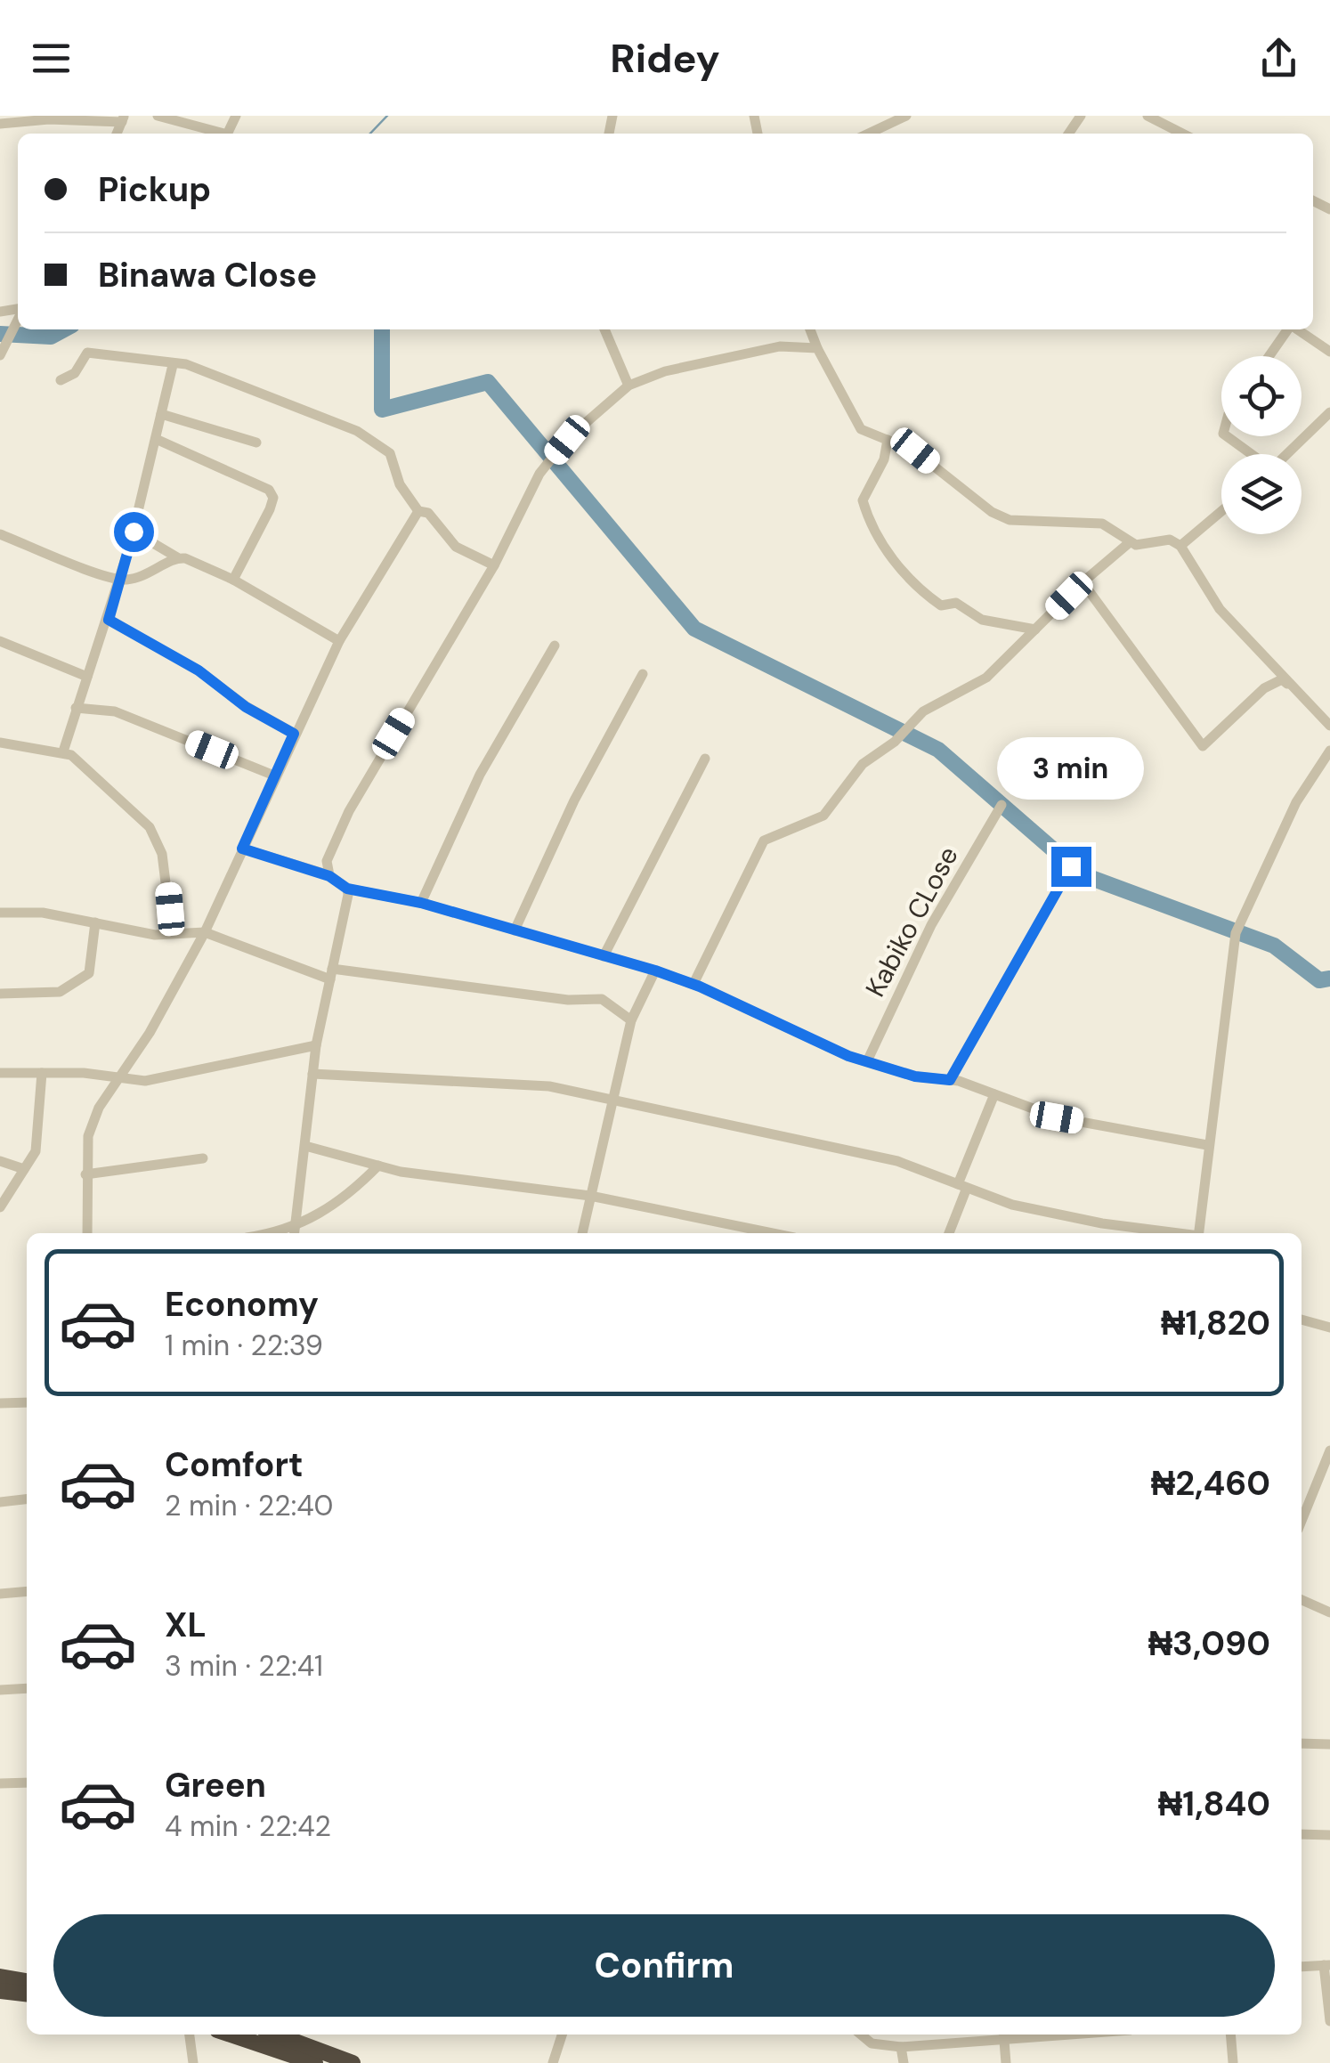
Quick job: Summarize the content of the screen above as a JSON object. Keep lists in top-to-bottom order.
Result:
{
  "streets": {
    "street": ["Kabiko CLose"]
  },
  "page": {
    "header": "Ridey",
    "banner": ["Pickup", "Binawa Close"],
    "bubble": "3 min",
    "list": [
      {
        "name": "Economy",
        "note": "1 min · 22:39",
        "value": "₦1,820"
      },
      {
        "name": "Comfort",
        "note": "2 min · 22:40",
        "value": "₦2,460"
      },
      {
        "name": "XL",
        "note": "3 min · 22:41",
        "value": "₦3,090"
      },
      {
        "name": "Green",
        "note": "4 min · 22:42",
        "value": "₦1,840"
      }
    ],
    "buttons": "Confirm"
  }
}
